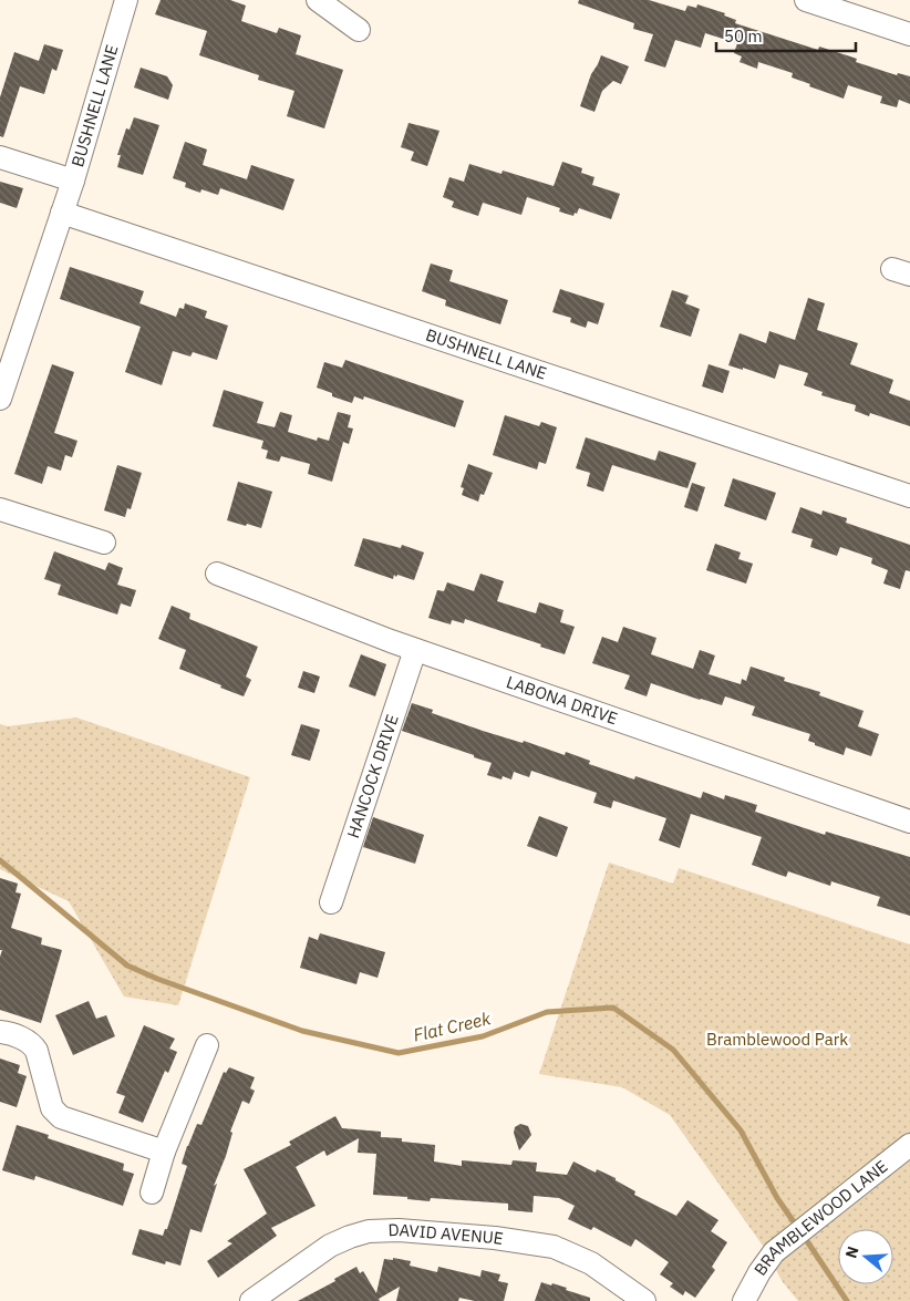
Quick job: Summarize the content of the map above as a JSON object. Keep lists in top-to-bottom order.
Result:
{
  "streets": {
    "street": [
      "BUSHNELL LANE",
      "LABONA DRIVE",
      "HANCOCK DRIVE",
      "BRAMBLEWOOD LANE",
      "DAVID AVENUE"
    ]
  },
  "crossings": [
    ["LABONA DRIVE", "HANCOCK DRIVE"]
  ],
  "water": ["Flat Creek"],
  "parks": ["Bramblewood Park"],
  "scale_bar": "50 m",
  "north": "left"
}
